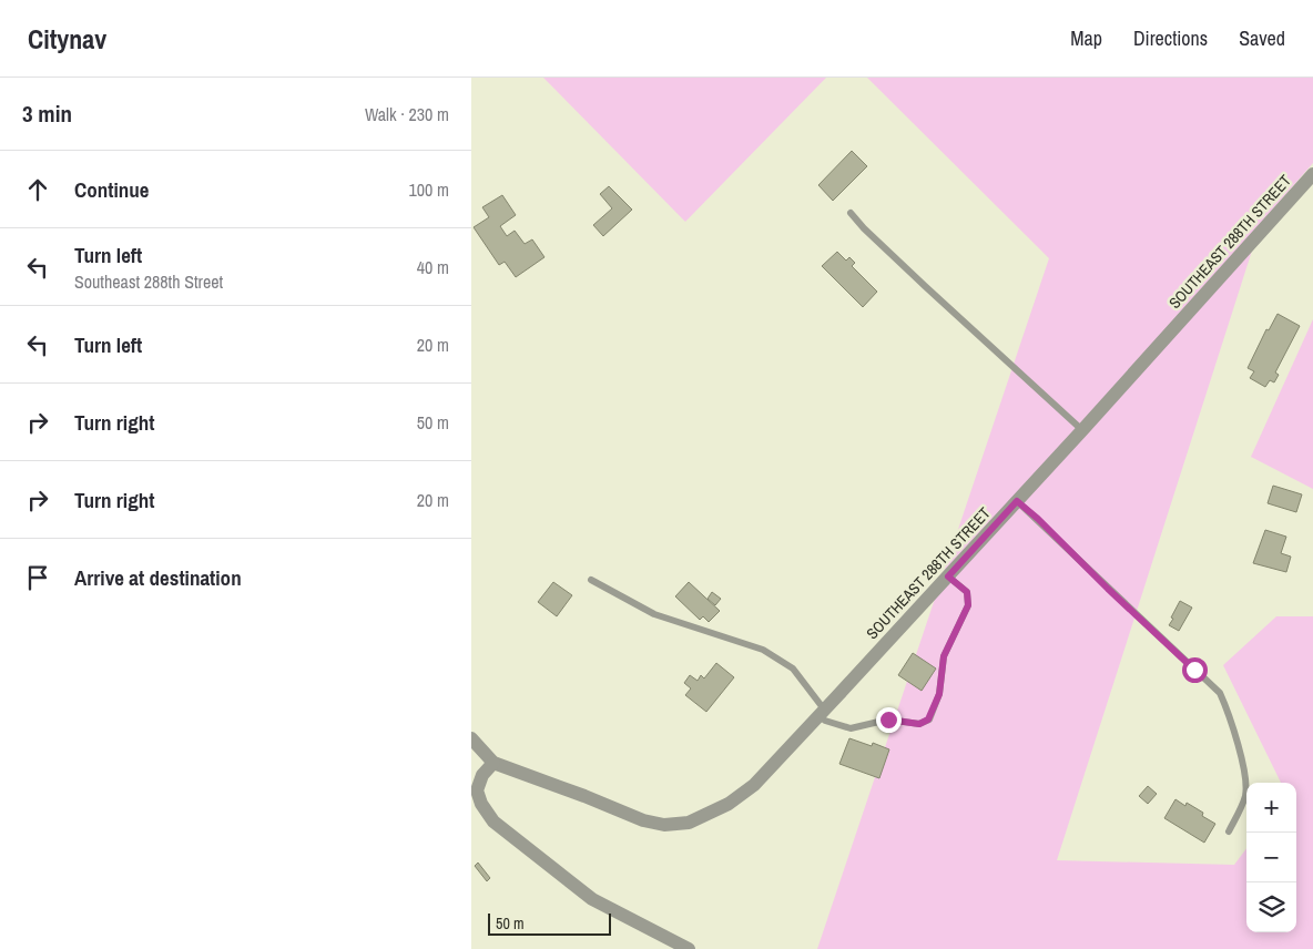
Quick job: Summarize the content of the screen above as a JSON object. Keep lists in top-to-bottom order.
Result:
{
  "streets": {
    "street": ["SOUTHEAST 288TH STREET"]
  },
  "scale_bar": "50 m",
  "page": {
    "header": "Citynav",
    "nav": ["Map", "Directions", "Saved"],
    "heading": ["3 min", "Walk · 230 m"],
    "list": [
      ["Continue", "100 m"],
      ["Turn left", "Southeast 288th Street", "40 m"],
      ["Turn left", "20 m"],
      ["Turn right", "50 m"],
      ["Turn right", "20 m"],
      "Arrive at destination"
    ],
    "map_buttons": ["+", "−"],
    "scale": "50 m"
  }
}
